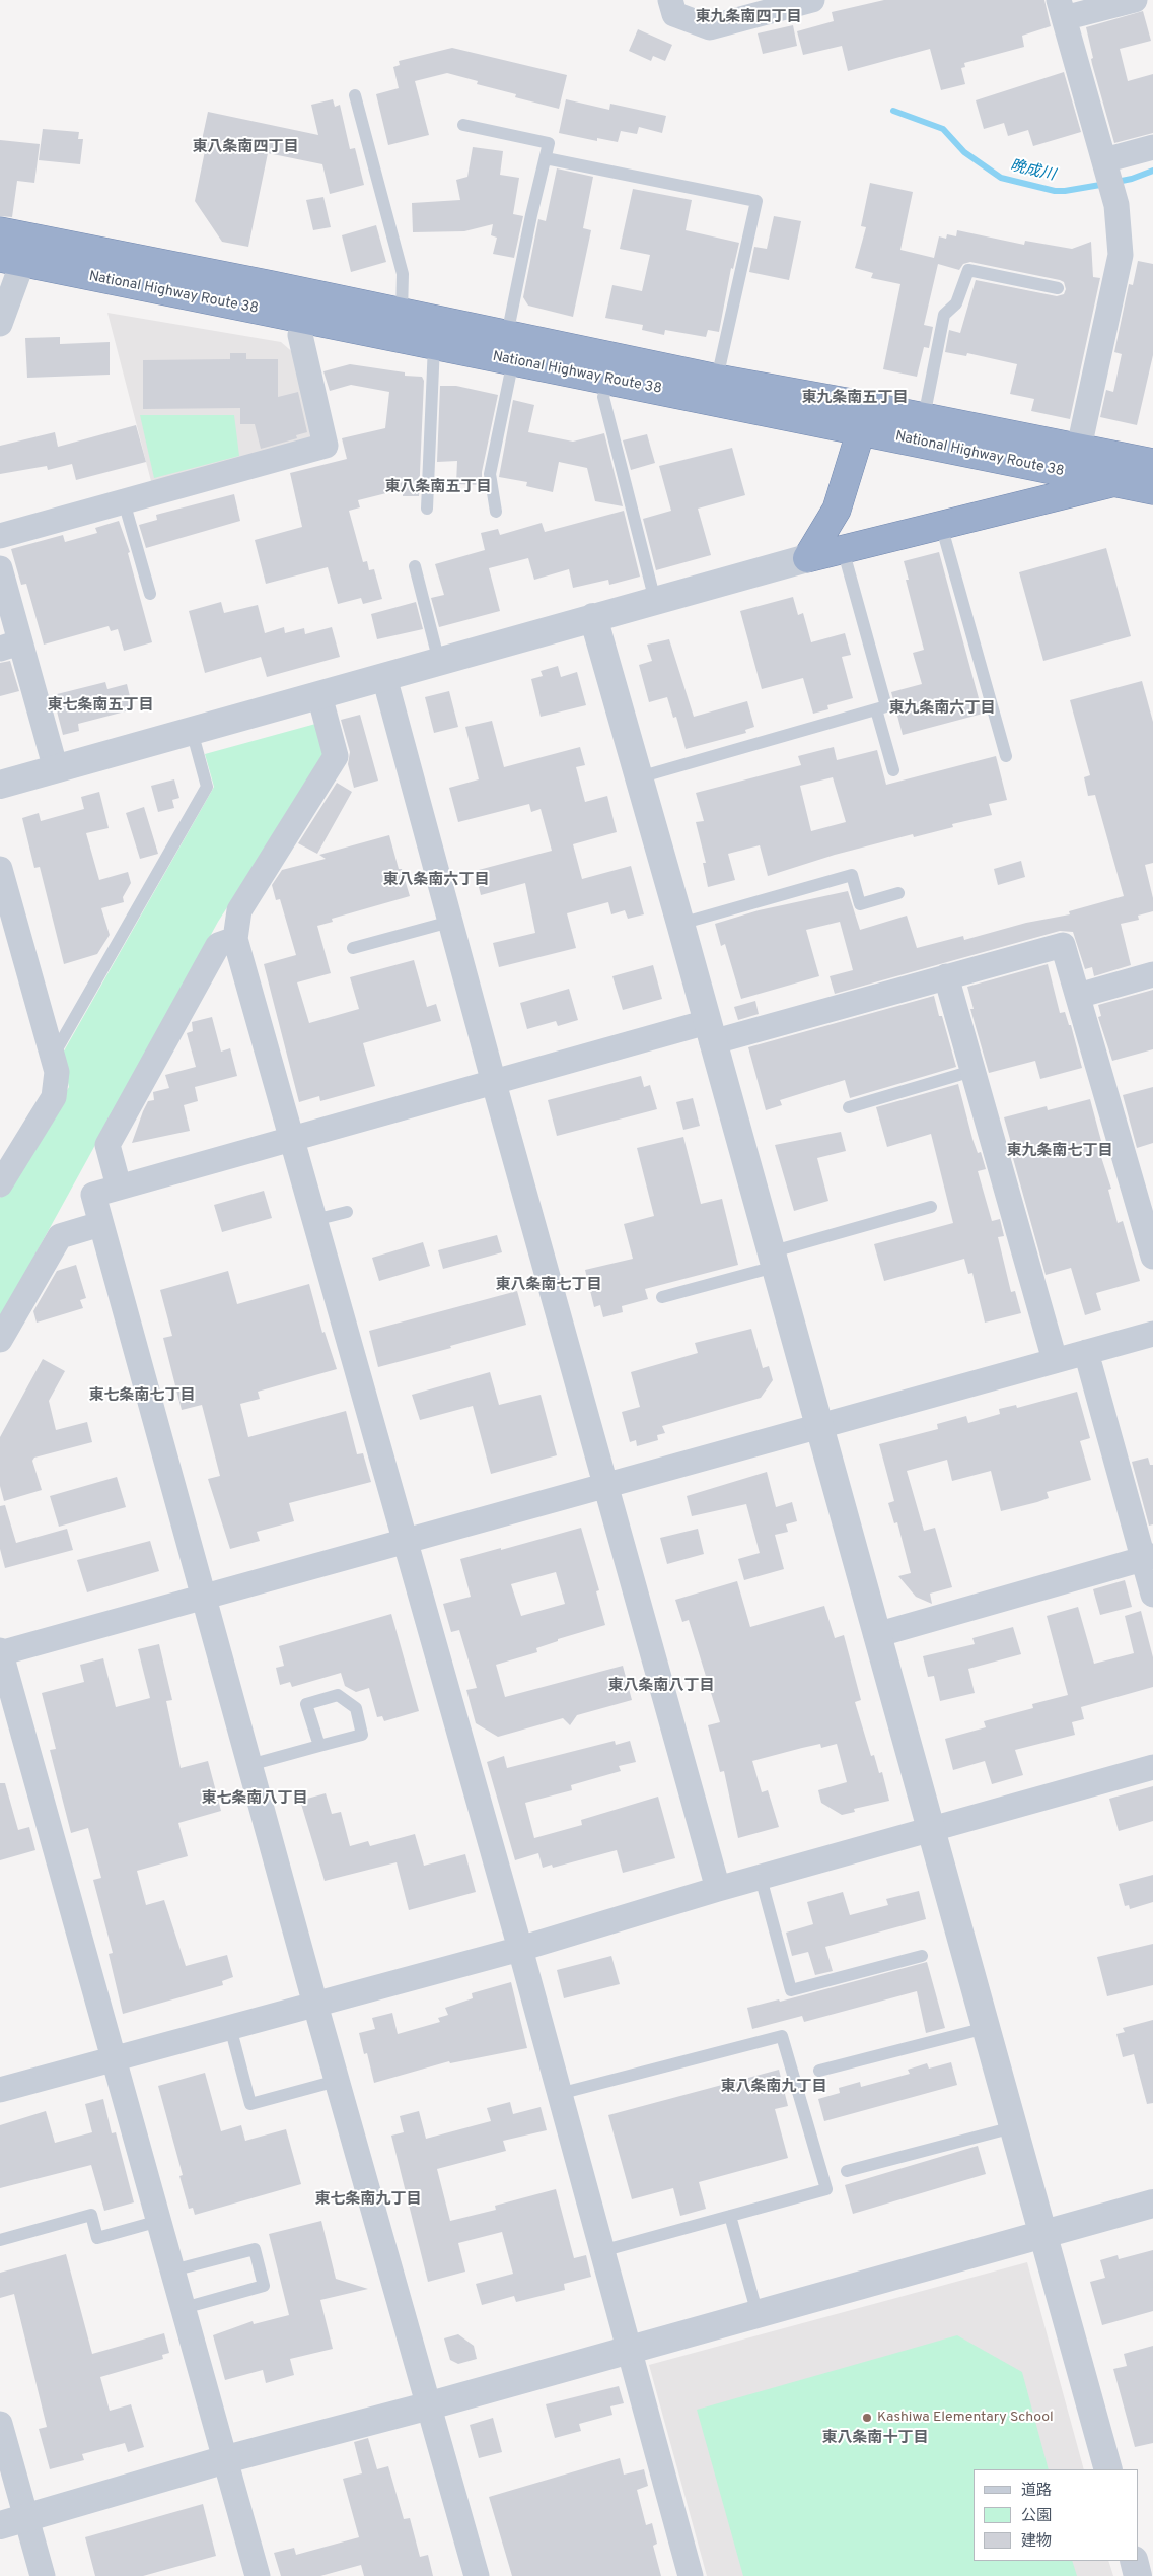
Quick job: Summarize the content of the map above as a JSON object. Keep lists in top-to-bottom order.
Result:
{
  "streets": {
    "highway": ["National Highway Route 38"]
  },
  "districts": [
    "東九条南四丁目",
    "東八条南四丁目",
    "東九条南五丁目",
    "東八条南五丁目",
    "東七条南五丁目",
    "東九条南六丁目",
    "東八条南六丁目",
    "東九条南七丁目",
    "東八条南七丁目",
    "東七条南七丁目",
    "東八条南八丁目",
    "東七条南八丁目",
    "東八条南九丁目",
    "東七条南九丁目",
    "東八条南十丁目"
  ],
  "water": ["晩成川"],
  "places": ["Kashiwa Elementary School"],
  "legend": ["道路", "公園", "建物"]
}
